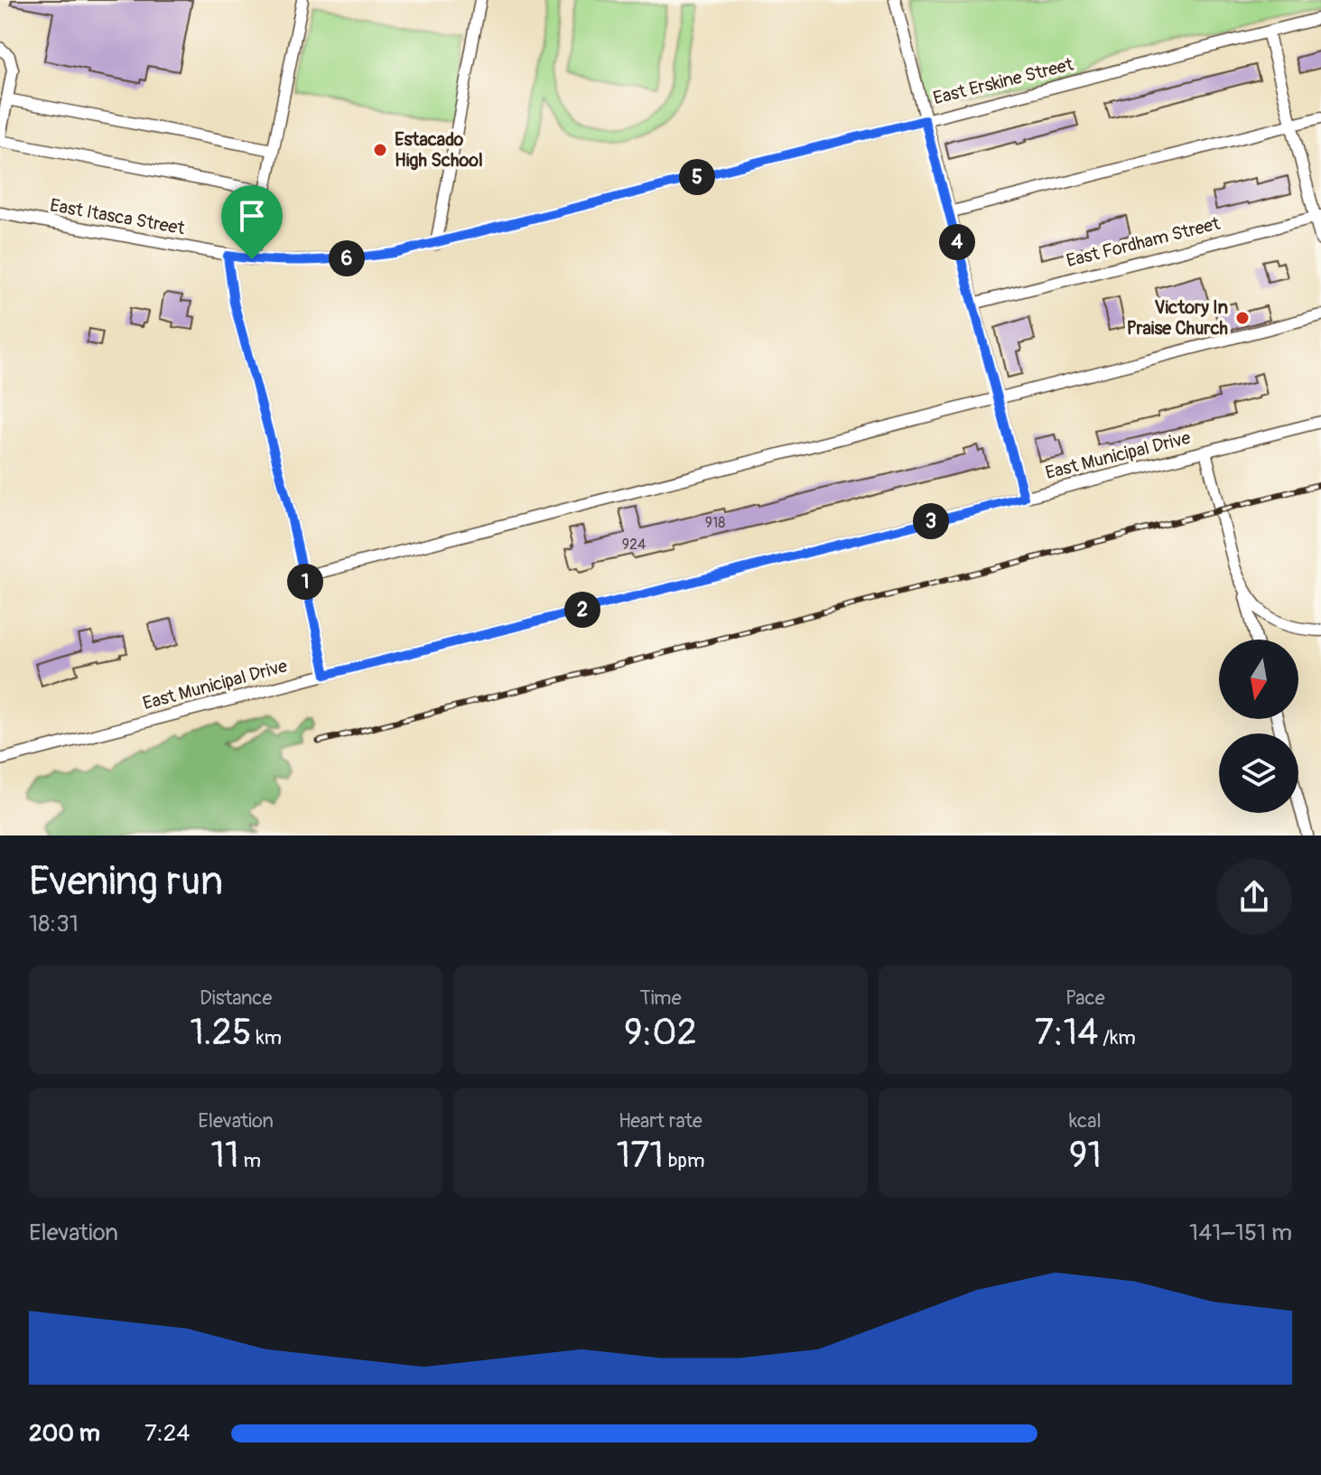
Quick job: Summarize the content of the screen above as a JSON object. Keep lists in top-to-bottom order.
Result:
{
  "streets": {
    "street": [
      "East Erskine Street",
      "East Itasca Street",
      "East Fordham Street",
      "East Municipal Drive"
    ]
  },
  "crossings": [
    ["East Erskine Street", "East Itasca Street"]
  ],
  "places": ["Estacado High School", "Victory In Praise Church"],
  "house_numbers": ["918", "924"],
  "north": "bottom",
  "page": {
    "pins": [
      "5",
      "4",
      "6",
      "3",
      "1",
      "2"
    ],
    "heading": ["Evening run", "18:31"],
    "stats": [
      ["Distance", "1.25 km"],
      ["Time", "9:02"],
      ["Pace", "7:14 /km"],
      ["Elevation", "11 m"],
      ["Heart rate", "171 bpm"],
      ["kcal", "91"]
    ],
    "chart": ["Elevation", "141–151 m"],
    "list": [
      {
        "name": "200 m",
        "note": "7:24"
      }
    ]
  }
}
